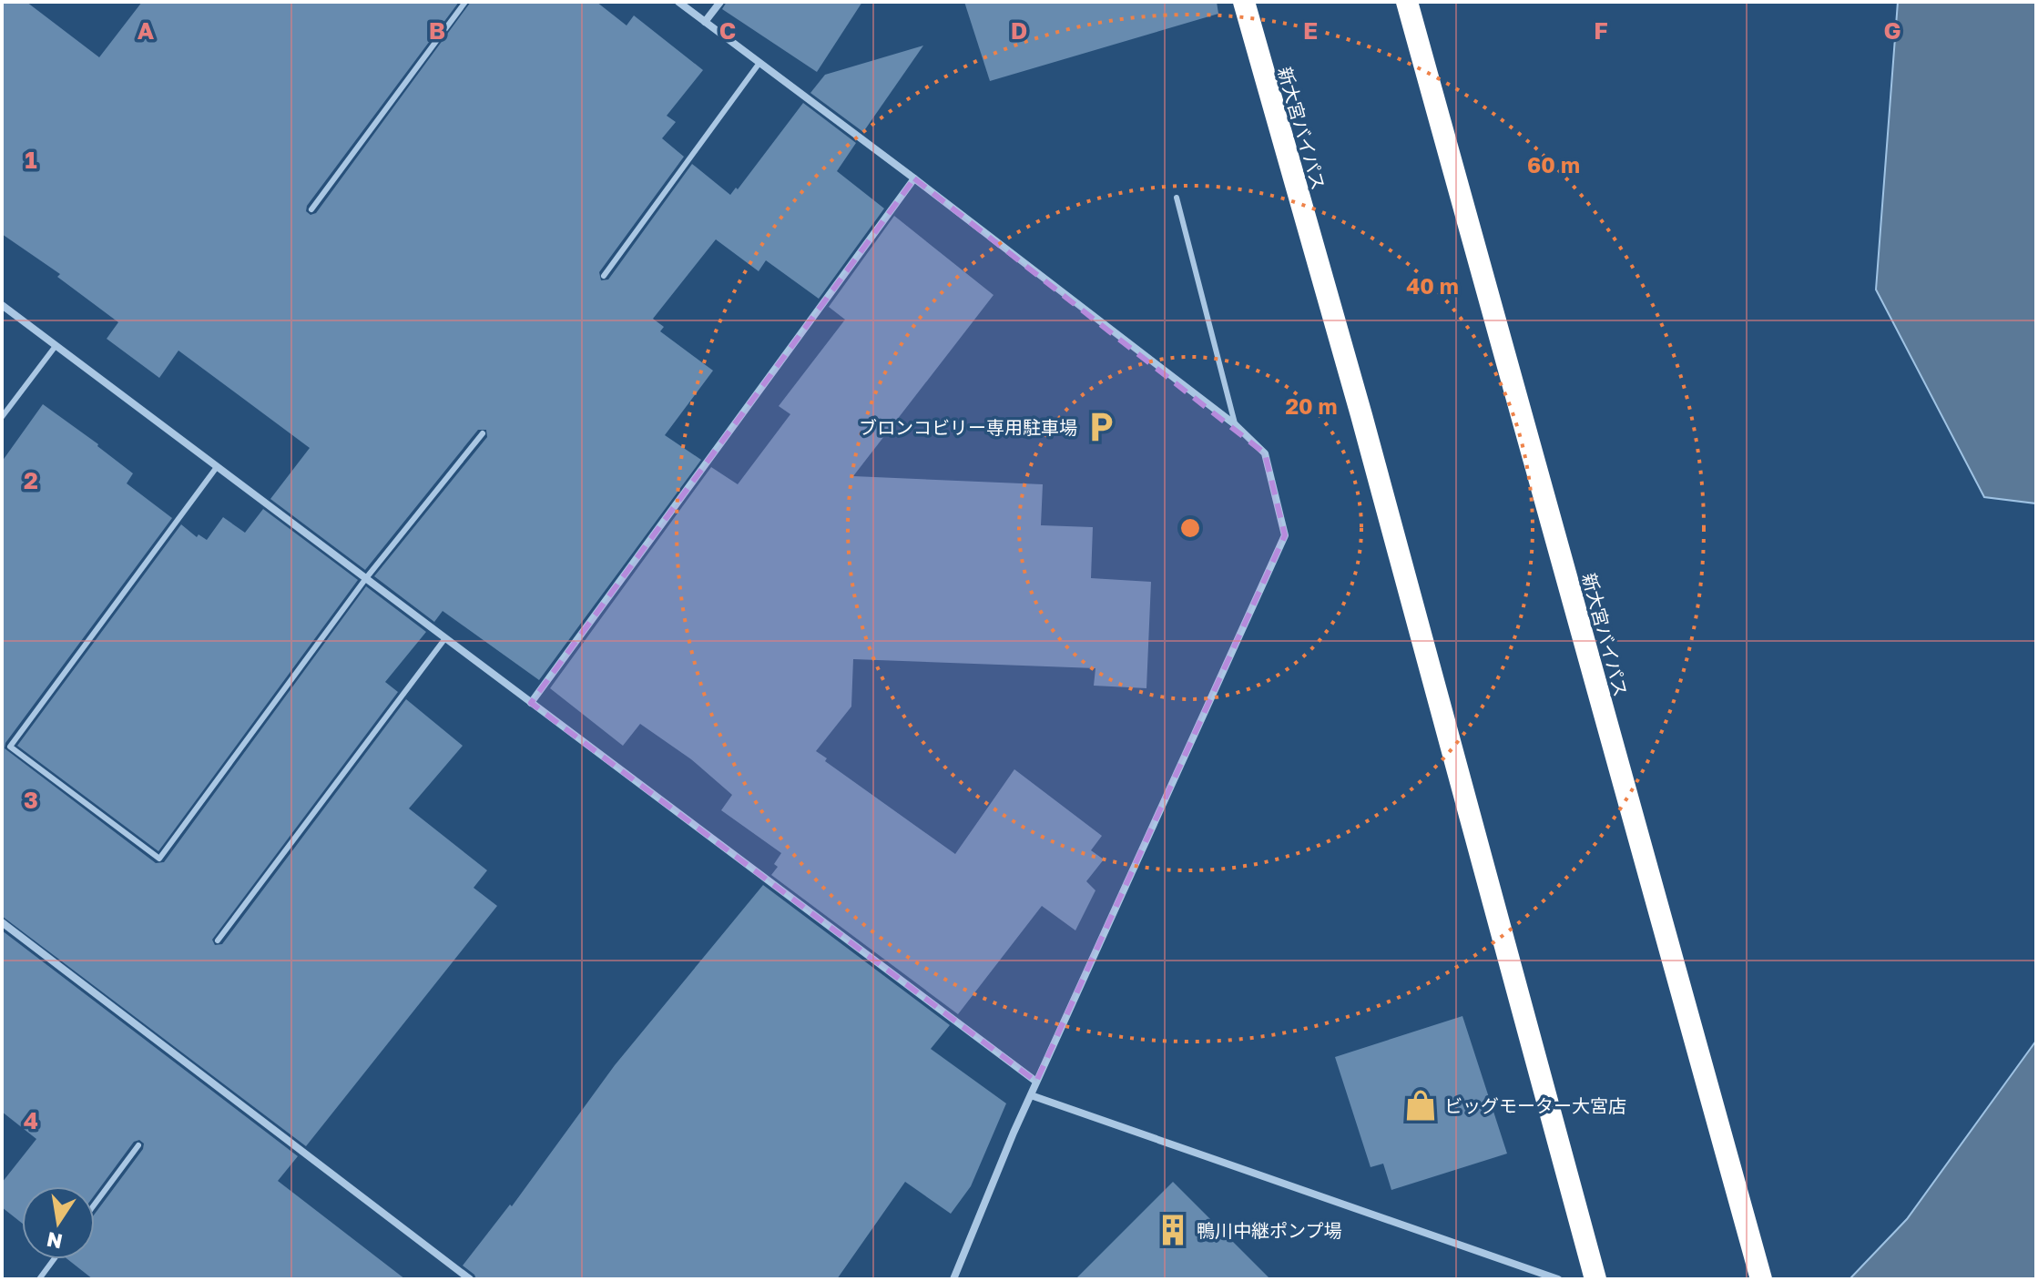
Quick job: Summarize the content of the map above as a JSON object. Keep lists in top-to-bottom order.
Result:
{
  "streets": {
    "highway": ["新大宮バイパス"]
  },
  "places": {
    "parking": ["ブロンコビリー専用駐車場"],
    "shop": ["ビッグモーター大宮店"],
    "building": ["鴨川中継ポンプ場"]
  },
  "north": "bottom",
  "grid": {
    "columns": [
      "A",
      "B",
      "C",
      "D",
      "E",
      "F",
      "G"
    ],
    "rows": [
      "1",
      "2",
      "3",
      "4"
    ]
  },
  "rings": ["60 m", "40 m", "20 m"]
}
